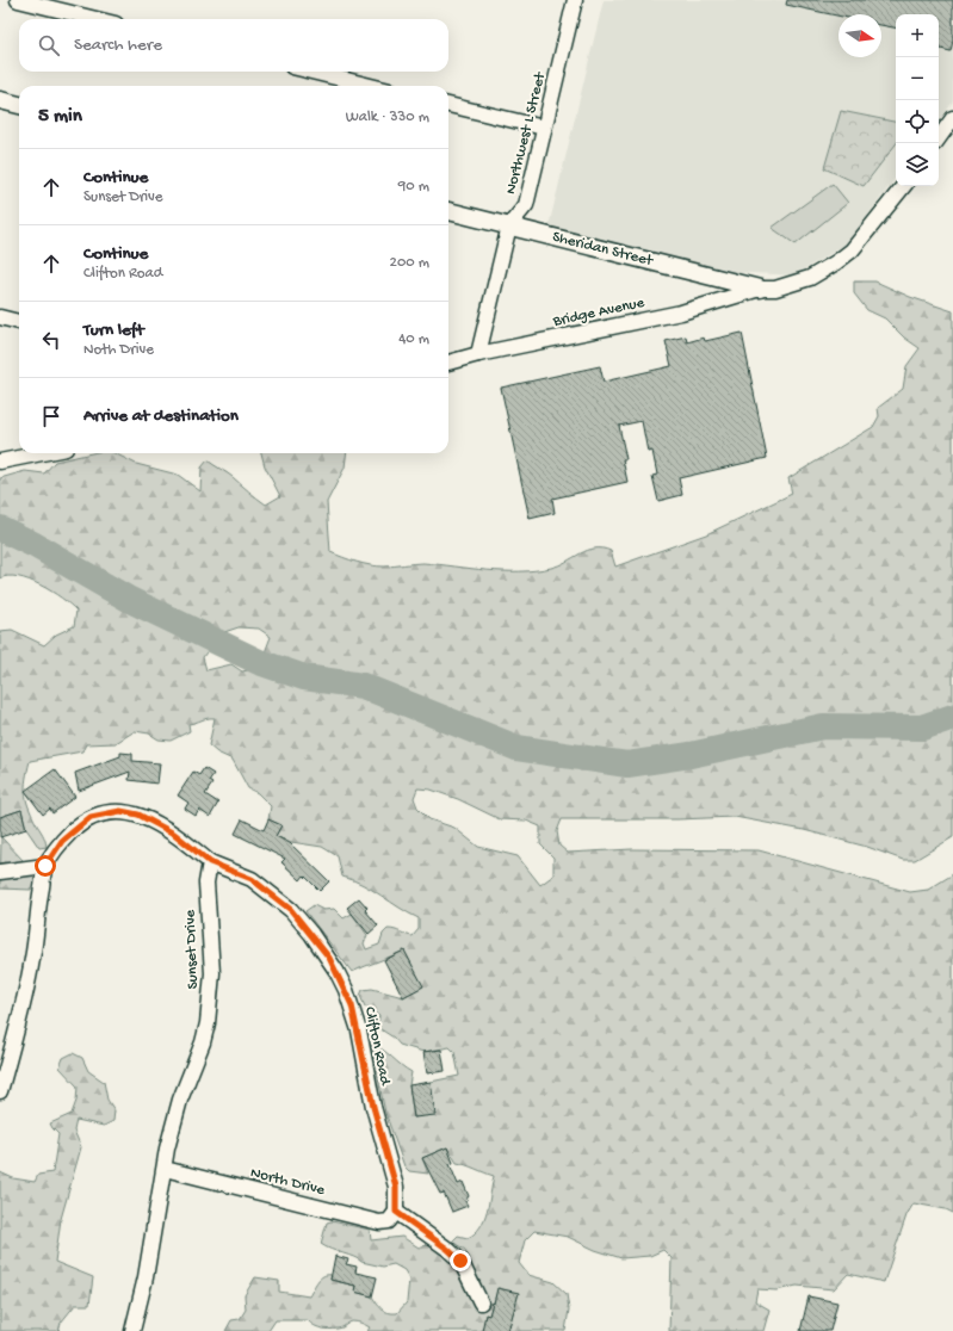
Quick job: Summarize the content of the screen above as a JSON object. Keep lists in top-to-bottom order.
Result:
{
  "streets": {
    "street": [
      "Northwest L Street",
      "Sheridan Street",
      "Bridge Avenue",
      "Sunset Drive",
      "Clifton Road",
      "North Drive"
    ]
  },
  "crossings": [
    ["Northwest L Street", "Sheridan Street"],
    ["Northwest L Street", "Bridge Avenue"],
    ["Sheridan Street", "Bridge Avenue"],
    ["Sunset Drive", "Clifton Road"],
    ["Sunset Drive", "North Drive"],
    ["Clifton Road", "North Drive"]
  ],
  "north": "right",
  "page": {
    "map_buttons": ["+", "−"],
    "search": "Search here",
    "heading": ["5 min", "Walk · 330 m"],
    "list": [
      ["Continue", "Sunset Drive", "90 m"],
      ["Continue", "Clifton Road", "200 m"],
      ["Turn left", "Noth Drive", "40 m"],
      "Arrive at destination"
    ]
  }
}
